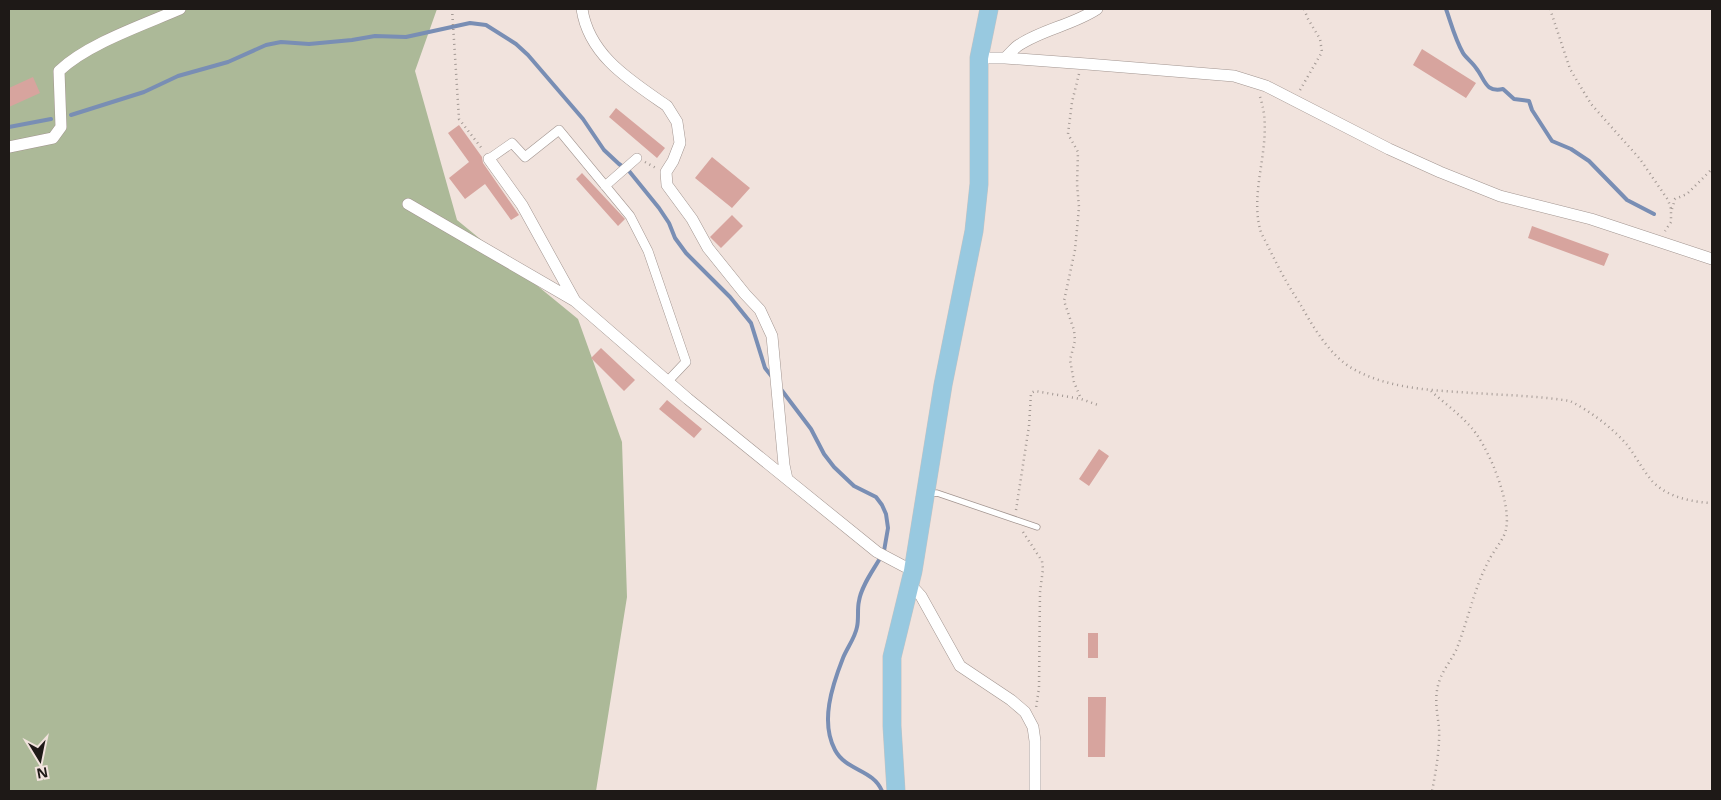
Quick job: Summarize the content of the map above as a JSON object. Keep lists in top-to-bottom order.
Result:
{
  "north": "bottom"
}
